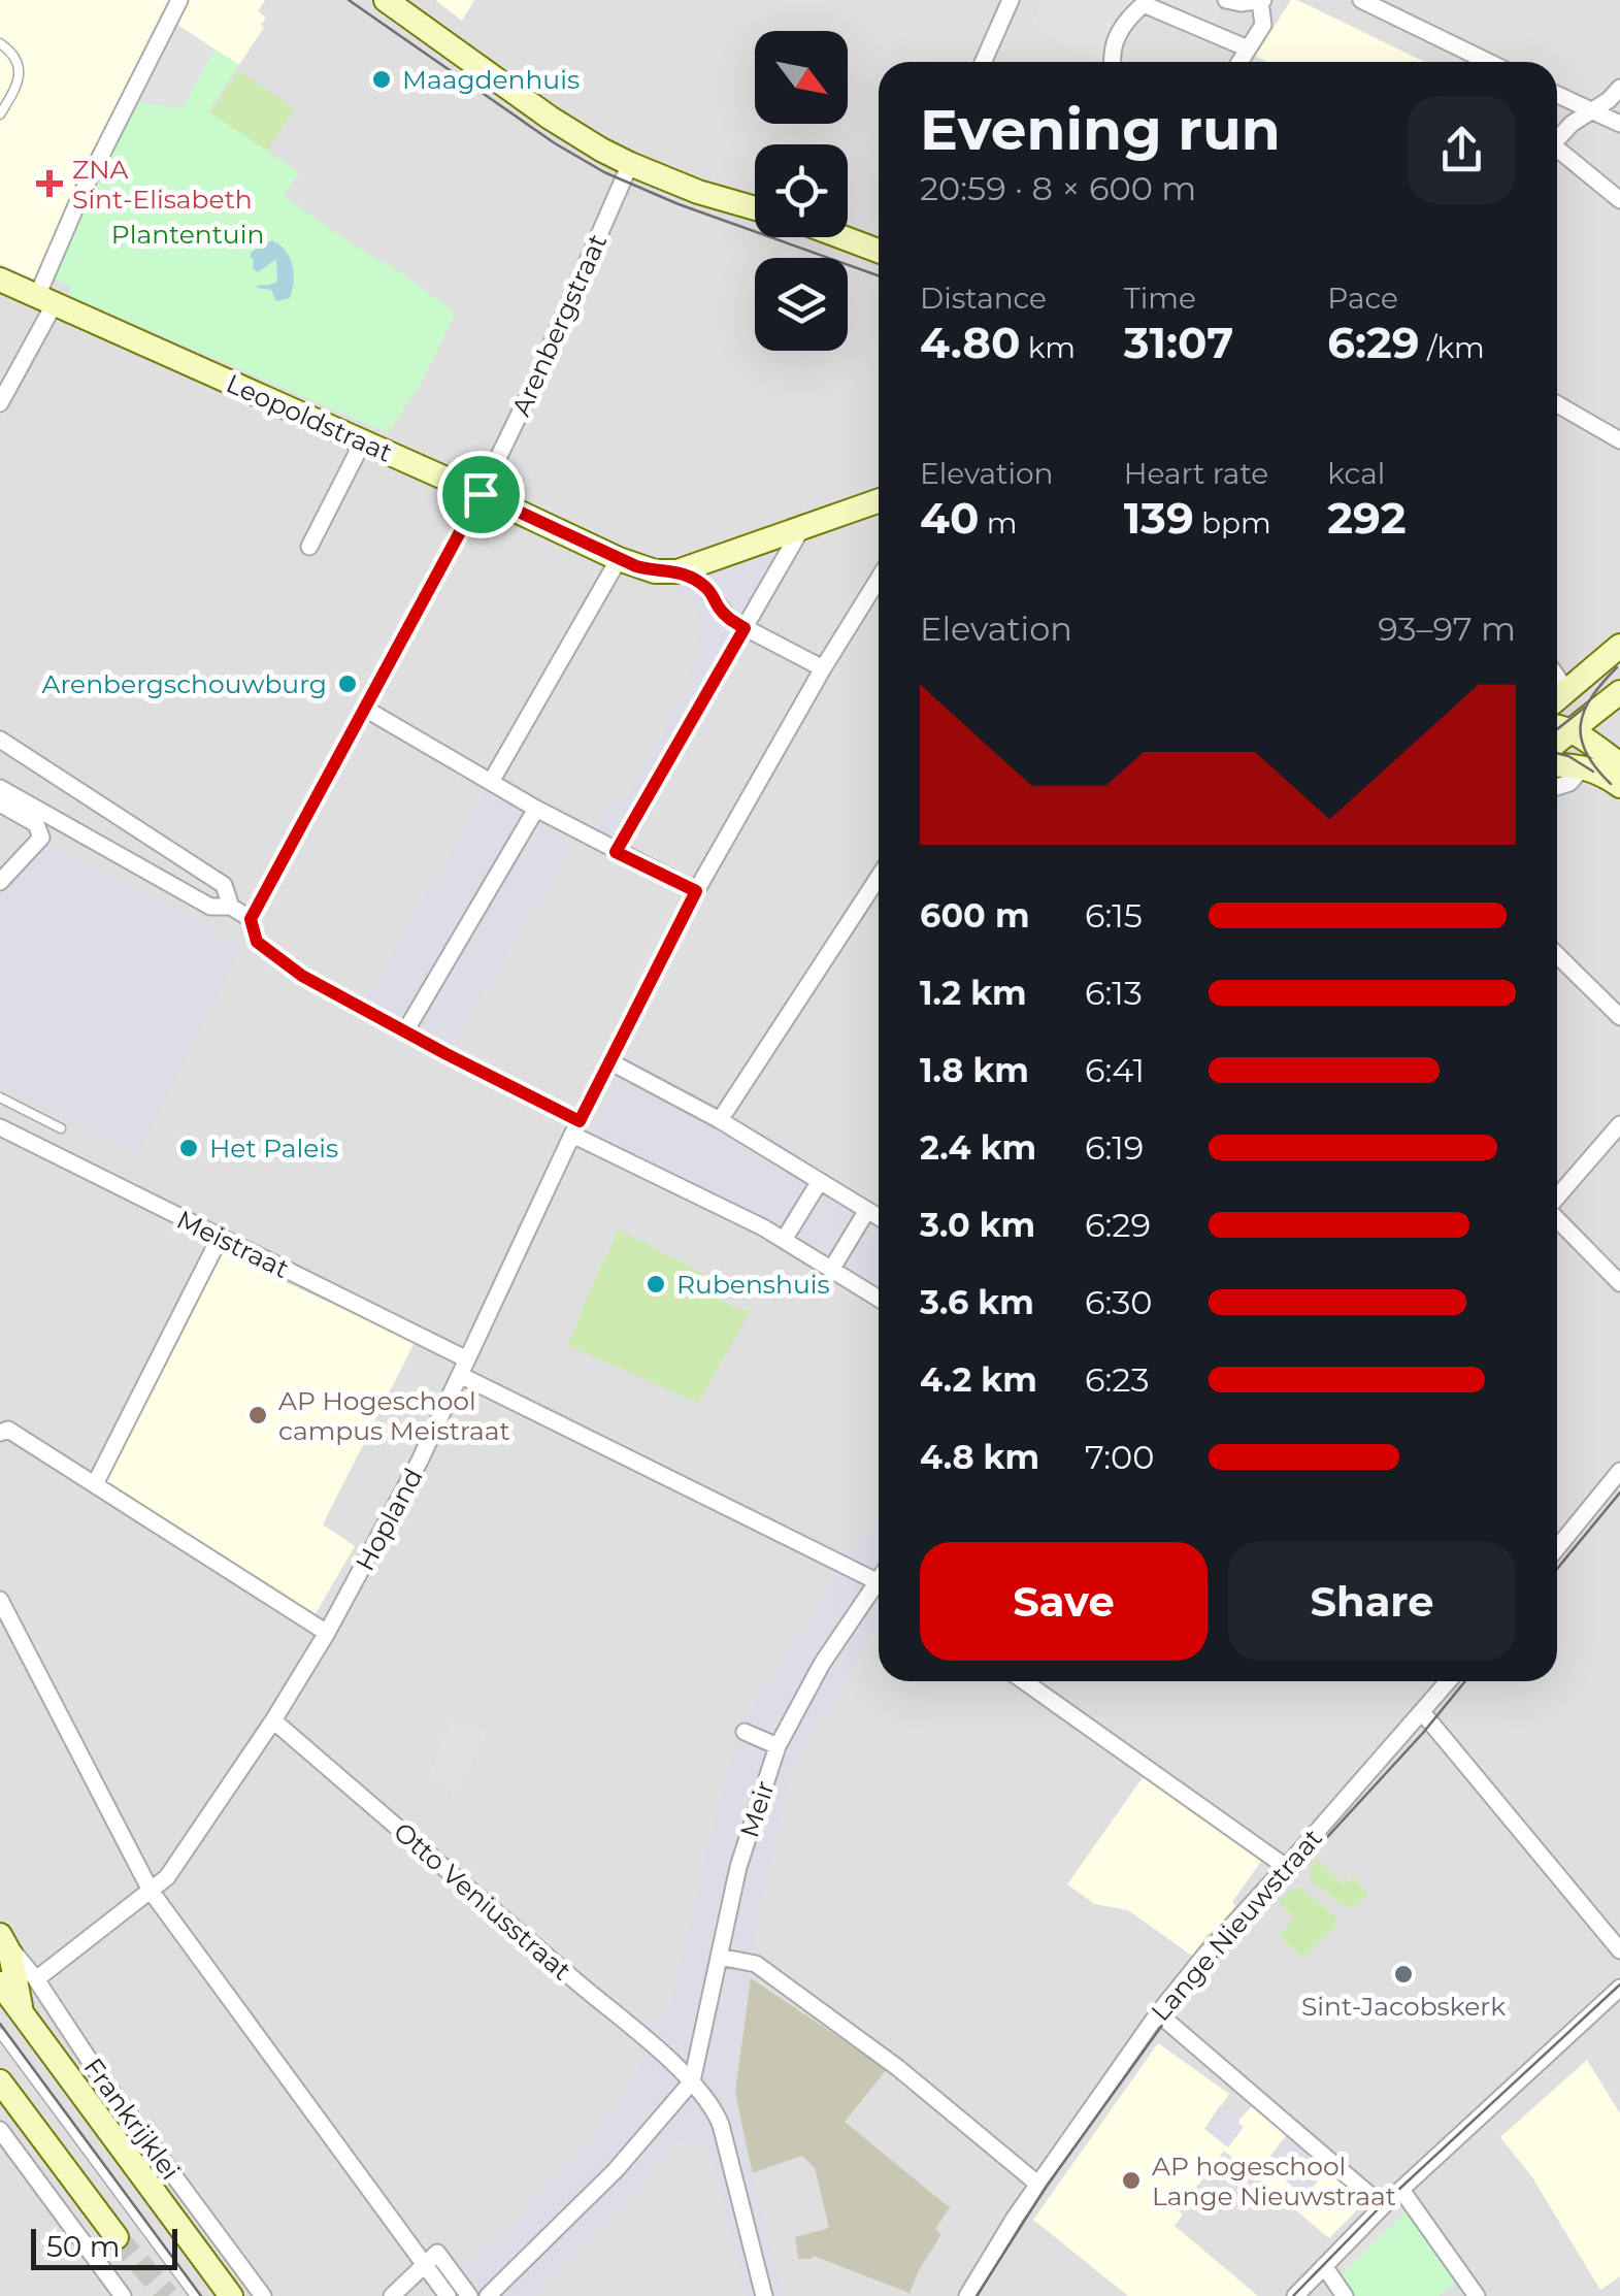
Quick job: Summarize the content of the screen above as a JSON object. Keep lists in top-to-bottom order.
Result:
{
  "streets": {
    "street": [
      "Arenbergstraat",
      "Leopoldstraat",
      "Meistraat",
      "Hopland",
      "Meir",
      "Otto Veniusstraat",
      "Lange Nieuwstraat",
      "Frankrijklei"
    ]
  },
  "crossings": [
    ["Arenbergstraat", "Leopoldstraat"],
    ["Meistraat", "Hopland"],
    ["Hopland", "Otto Veniusstraat"],
    ["Hopland", "Frankrijklei"],
    ["Meir", "Otto Veniusstraat"]
  ],
  "parks": ["Plantentuin"],
  "places": {
    "other": [
      "Maagdenhuis",
      "Arenbergschouwburg",
      "Het Paleis",
      "Rubenshuis",
      "AP Hogeschool campus Meistraat",
      "Sint-Jacobskerk",
      "AP hogeschool Lange Nieuwstraat"
    ],
    "health": ["ZNA Sint-Elisabeth"]
  },
  "scale_bar": "50 m",
  "north": "bottom right",
  "page": {
    "heading": ["Evening run", "20:59 · 8 × 600 m"],
    "stats": [
      ["Distance", "4.80 km"],
      ["Time", "31:07"],
      ["Pace", "6:29 /km"],
      ["Elevation", "40 m"],
      ["Heart rate", "139 bpm"],
      ["kcal", "292"]
    ],
    "chart": ["Elevation", "93–97 m"],
    "list": [
      {
        "name": "600 m",
        "note": "6:15"
      },
      {
        "name": "1.2 km",
        "note": "6:13"
      },
      {
        "name": "1.8 km",
        "note": "6:41"
      },
      {
        "name": "2.4 km",
        "note": "6:19"
      },
      {
        "name": "3.0 km",
        "note": "6:29"
      },
      {
        "name": "3.6 km",
        "note": "6:30"
      },
      {
        "name": "4.2 km",
        "note": "6:23"
      },
      {
        "name": "4.8 km",
        "note": "7:00"
      }
    ],
    "buttons": ["Save", "Share"],
    "scale": "50 m"
  }
}
